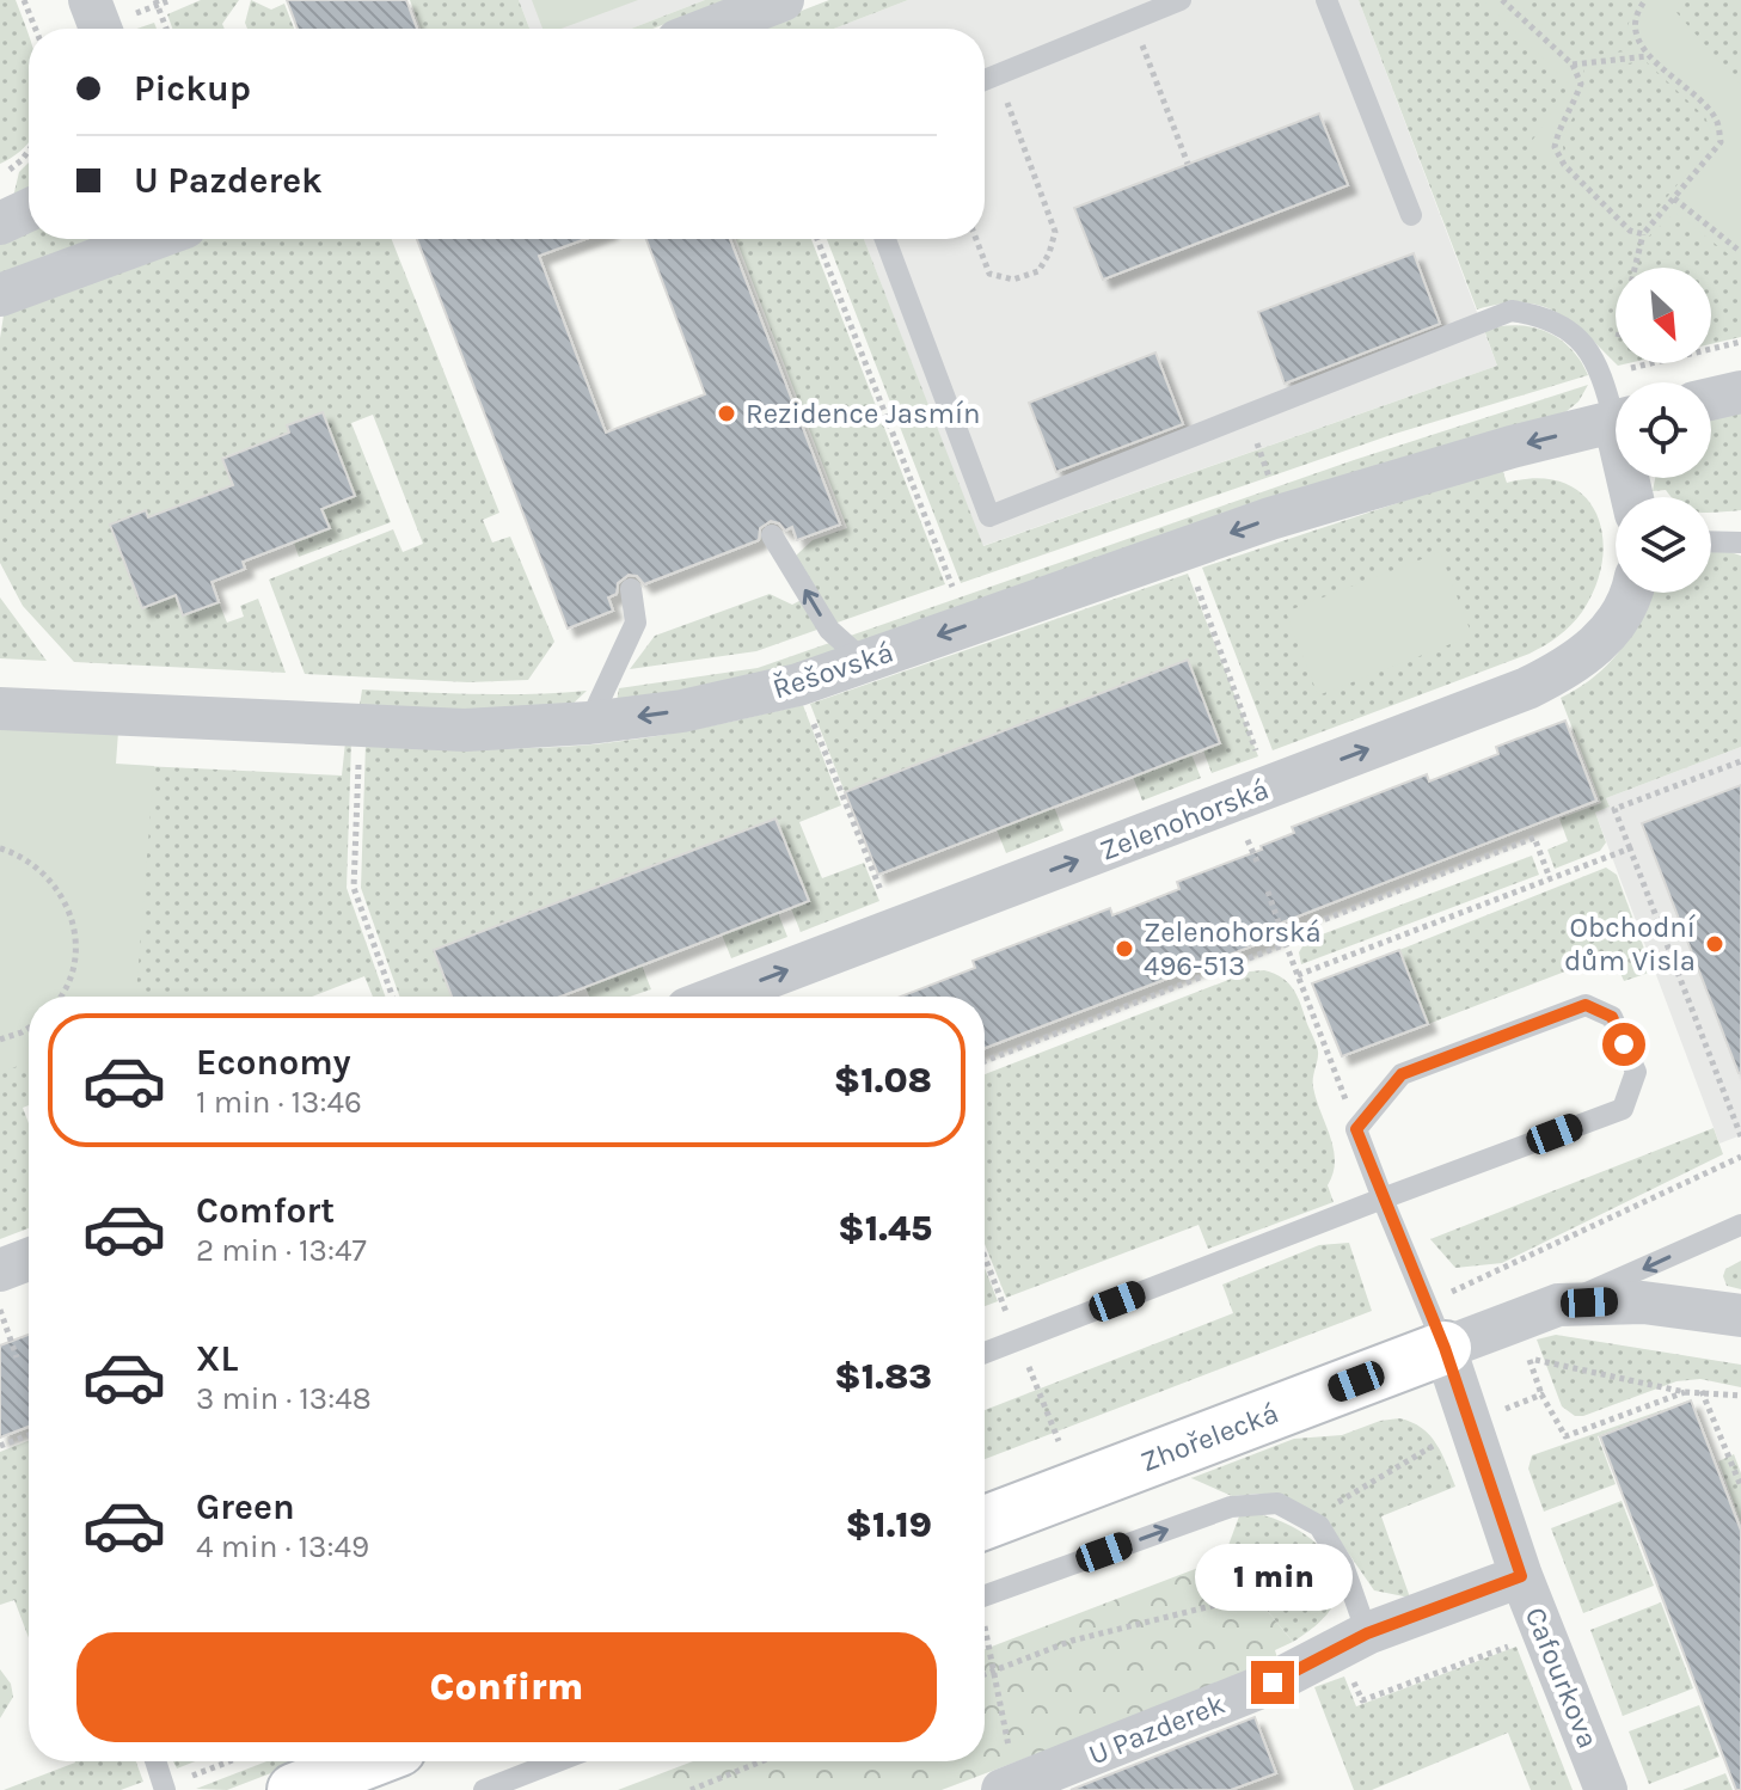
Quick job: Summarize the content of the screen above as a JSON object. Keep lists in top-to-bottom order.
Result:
{
  "streets": {
    "street": [
      "Řešovská",
      "Zelenohorská",
      "Zhořelecká",
      "Cafourkova",
      "U Pazderek"
    ]
  },
  "crossings": [
    ["Zhořelecká", "Cafourkova"],
    ["Cafourkova", "U Pazderek"]
  ],
  "one_way": ["Řešovská", "Zelenohorská"],
  "places": ["Rezidence Jasmín", "Obchodní dům Visla", "Zelenohorská 496-513"],
  "north": "bottom right",
  "page": {
    "banner": ["Pickup", "U Pazderek"],
    "list": [
      {
        "name": "Economy",
        "note": "1 min · 13:46",
        "value": "$1.08"
      },
      {
        "name": "Comfort",
        "note": "2 min · 13:47",
        "value": "$1.45"
      },
      {
        "name": "XL",
        "note": "3 min · 13:48",
        "value": "$1.83"
      },
      {
        "name": "Green",
        "note": "4 min · 13:49",
        "value": "$1.19"
      }
    ],
    "bubble": "1 min",
    "buttons": "Confirm"
  }
}
